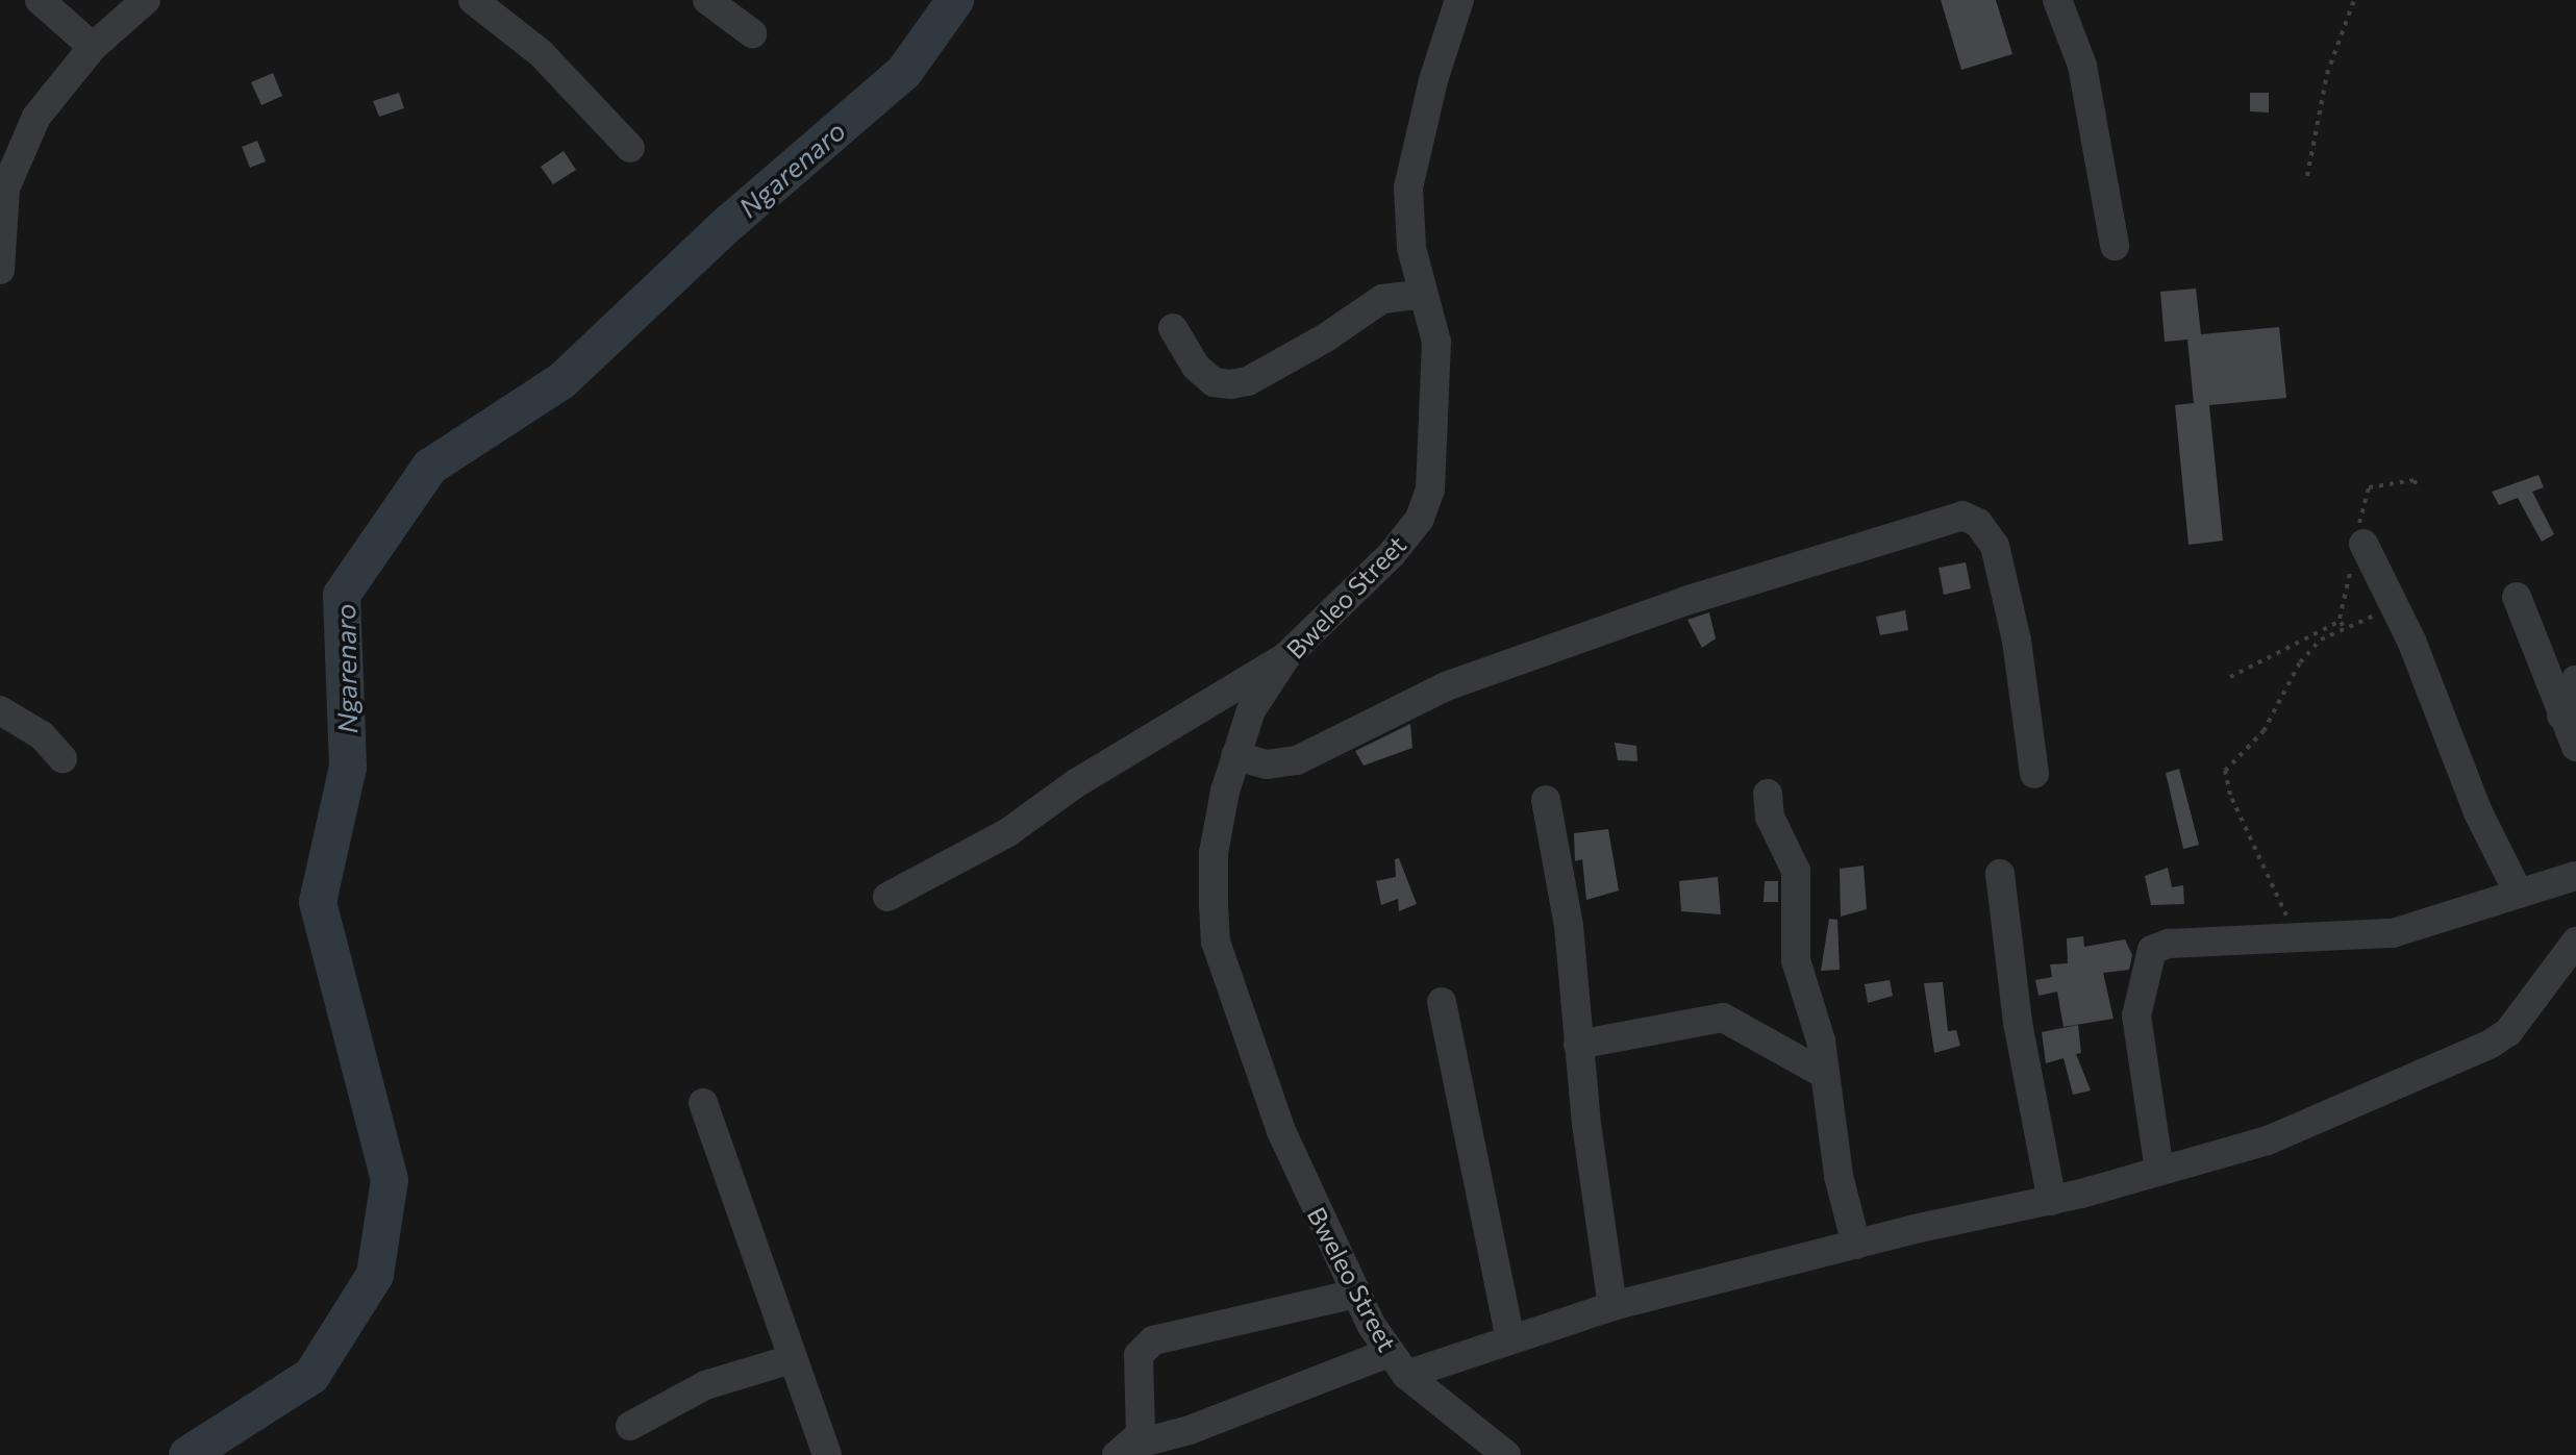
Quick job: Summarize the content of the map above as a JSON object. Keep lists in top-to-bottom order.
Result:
{
  "streets": {
    "street": ["Bweleo Street"]
  },
  "water": ["Ngarenaro"]
}
